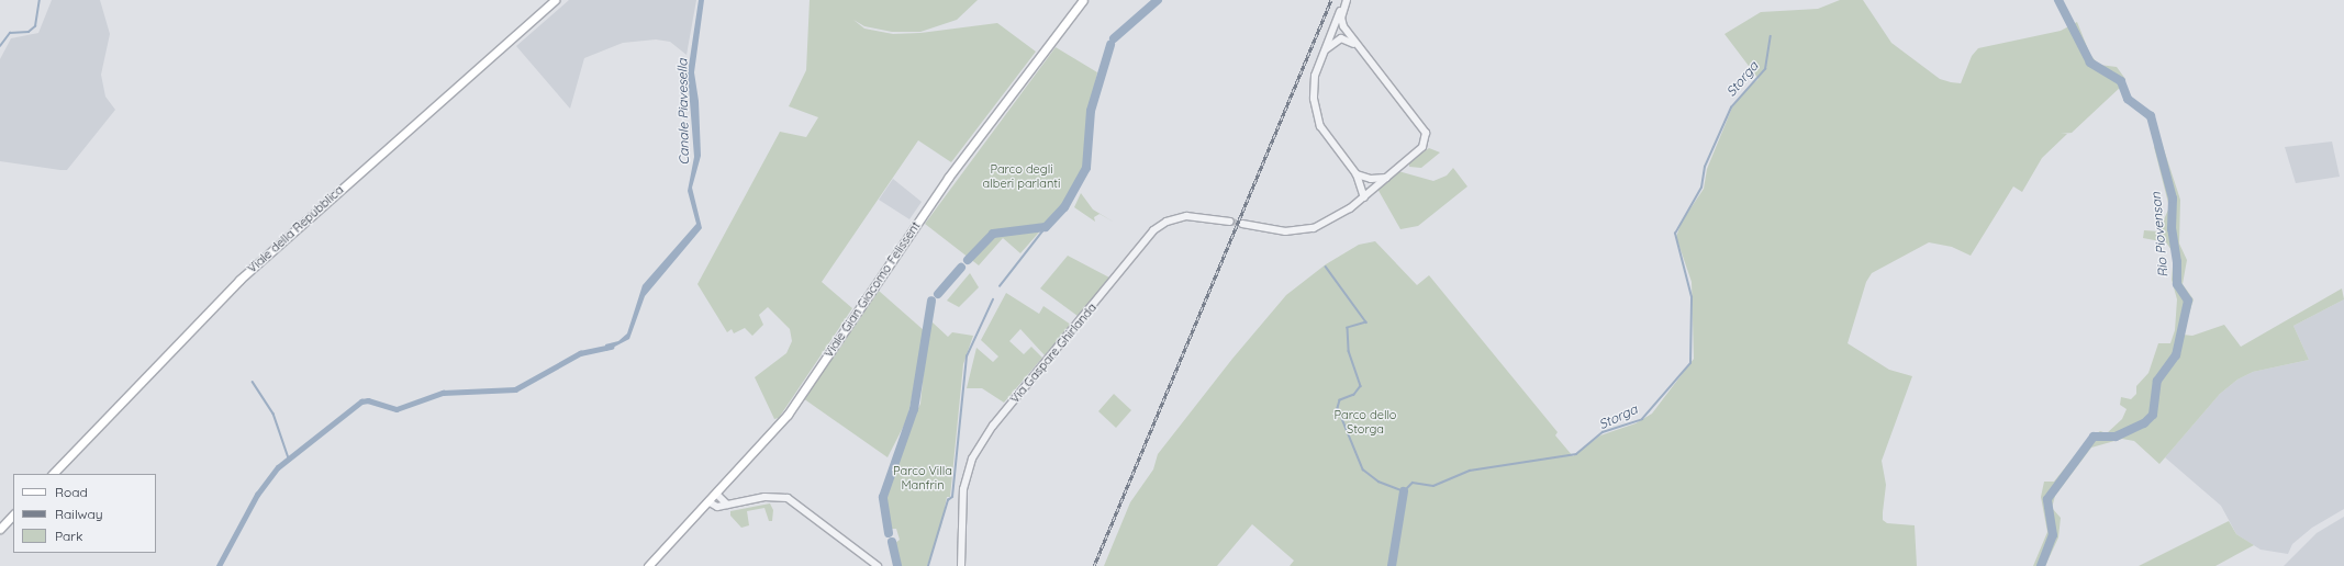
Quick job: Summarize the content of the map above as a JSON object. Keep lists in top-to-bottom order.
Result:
{
  "streets": {
    "main road": ["Viale della Repubblica", "Viale Gian Giacomo Felissent"],
    "street": ["Via Gaspare Ghirlanda"]
  },
  "water": ["Storga", "Canale Piavesella", "Rio Piovensan"],
  "parks": ["Parco degli alberi parlanti", "Parco dello Storga", "Parco Villa Manfrin"],
  "legend": ["Road", "Railway", "Park"]
}
